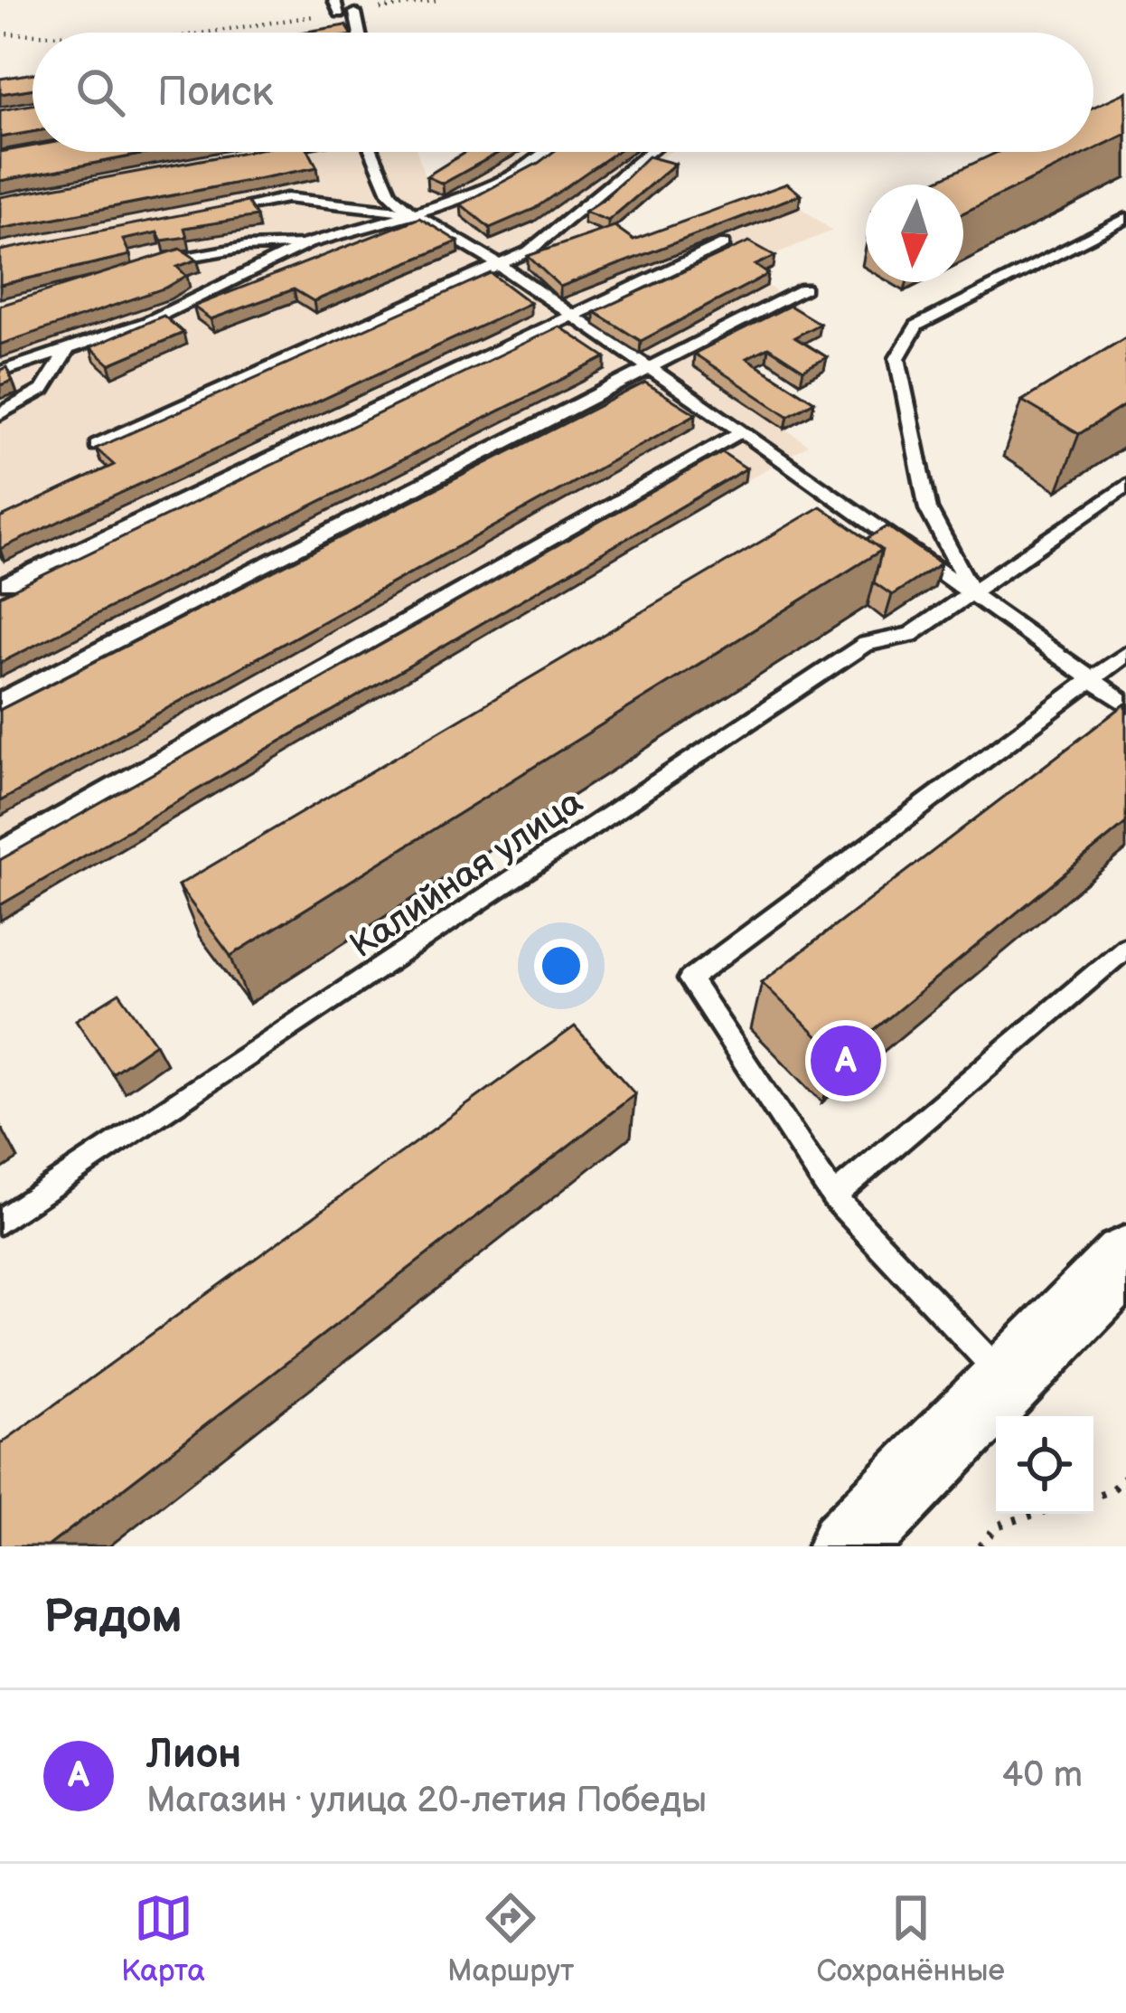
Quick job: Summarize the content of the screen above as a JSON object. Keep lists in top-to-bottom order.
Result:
{
  "streets": {
    "lane": ["Калийная улица"]
  },
  "north": "bottom",
  "page": {
    "search": "Поиск",
    "pins": "A",
    "heading": "Рядом",
    "list": [
      {
        "mark": "A",
        "name": "Лион",
        "note": "Магазин · улица 20-летия Победы",
        "value": "40 m"
      }
    ],
    "nav": ["Карта", "Маршрут", "Сохранённые"]
  }
}
